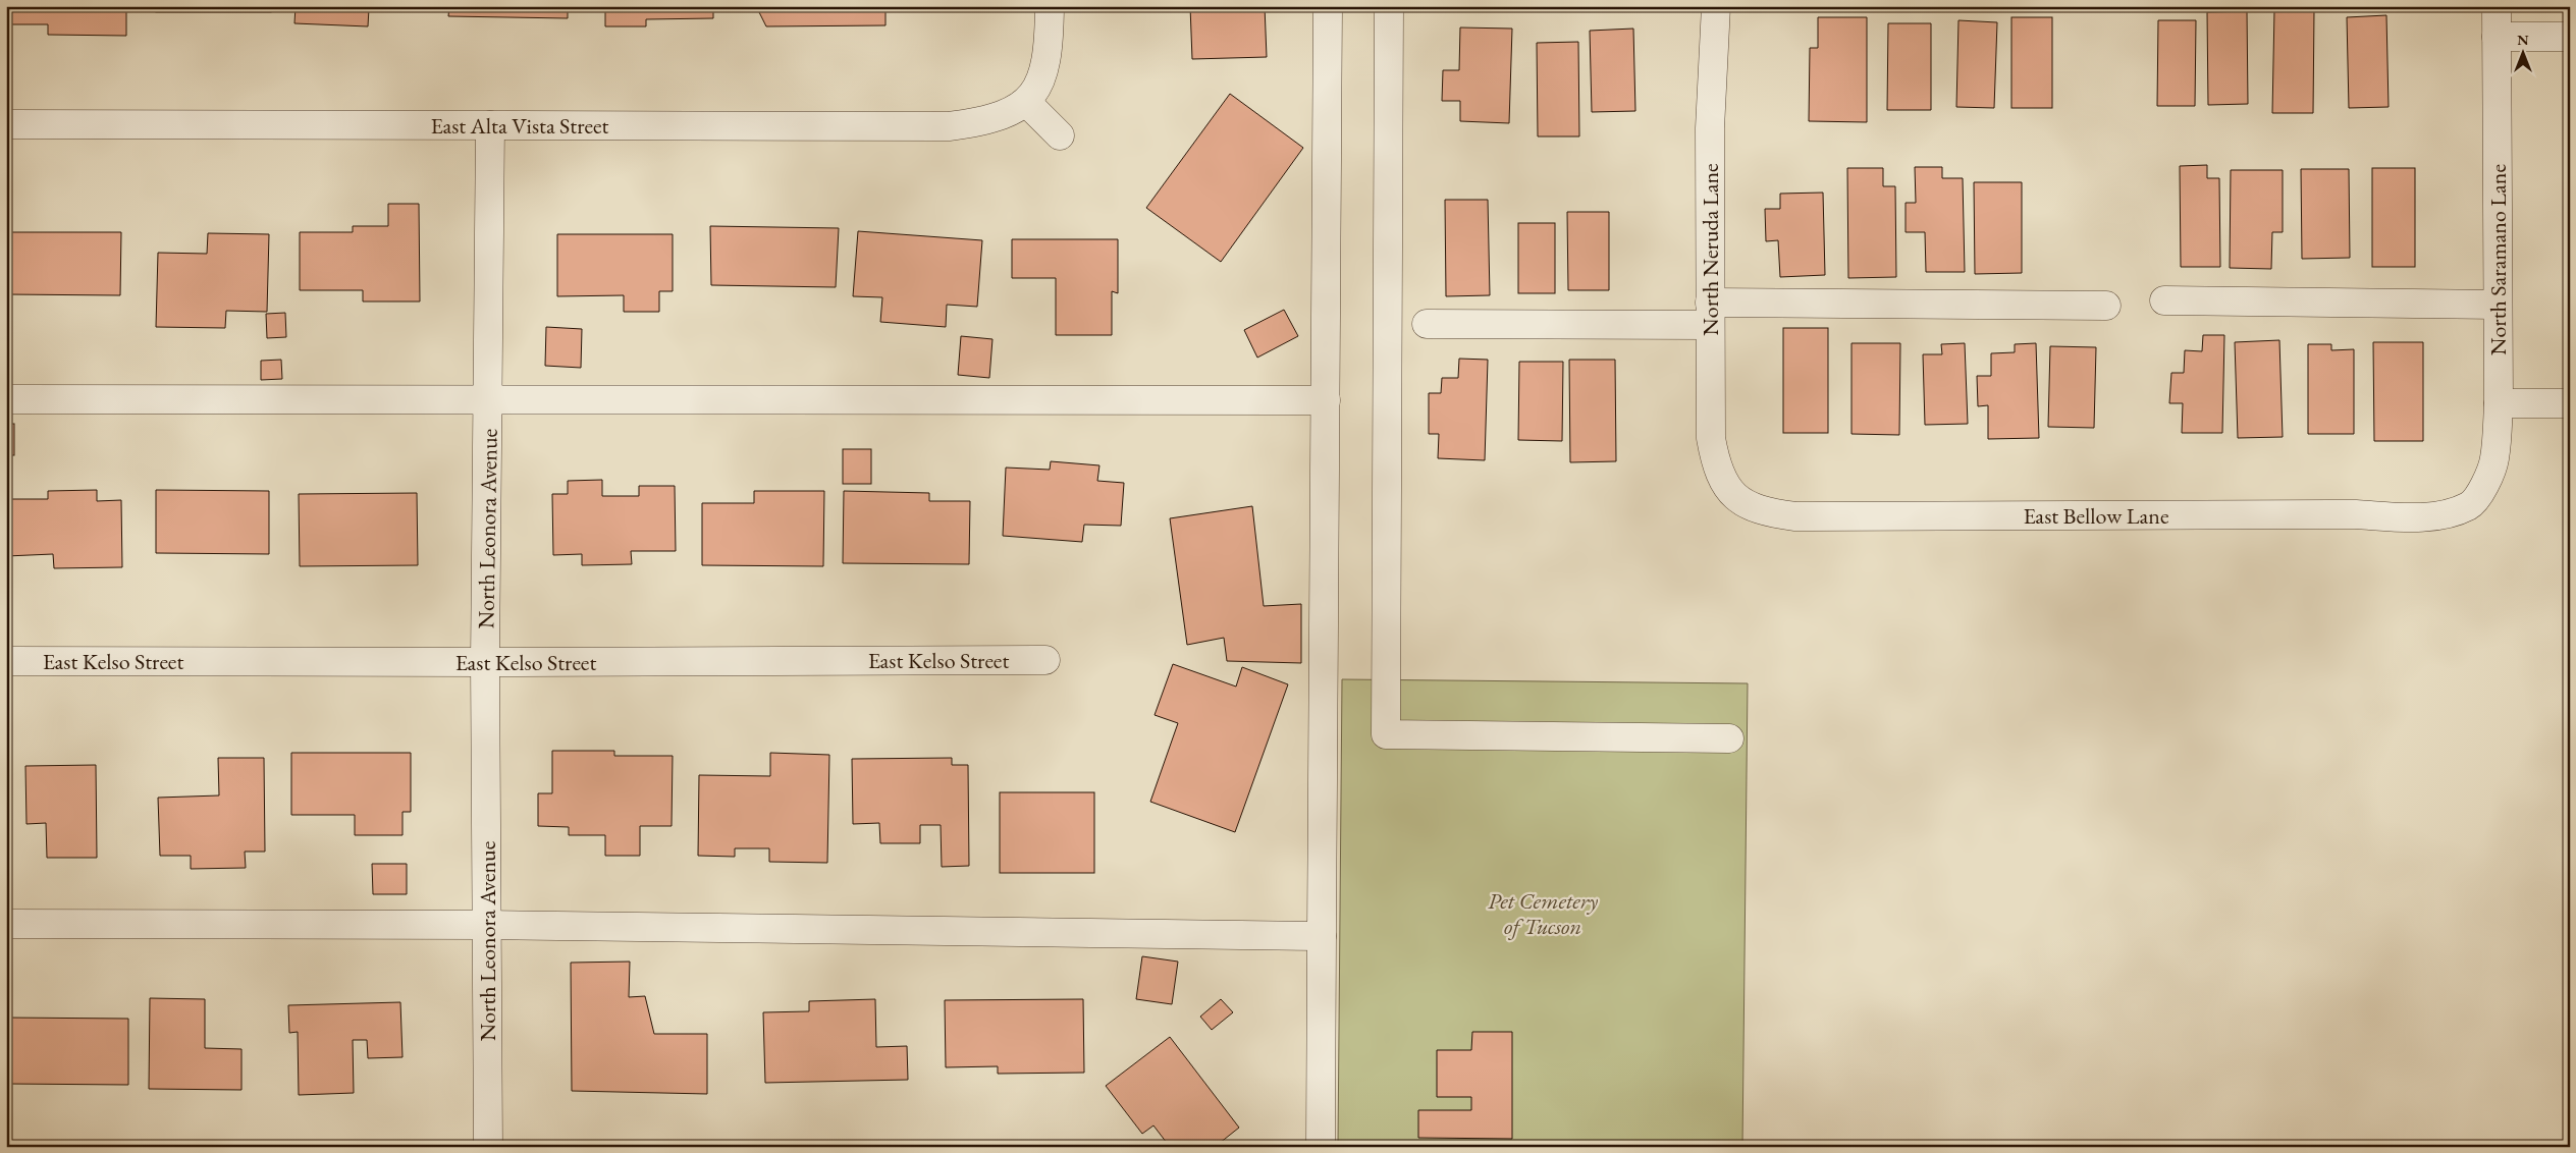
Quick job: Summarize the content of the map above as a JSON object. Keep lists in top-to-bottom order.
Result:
{
  "streets": {
    "street": [
      "East Alta Vista Street",
      "North Neruda Lane",
      "North Saramano Lane",
      "East Bellow Lane",
      "North Leonora Avenue",
      "East Kelso Street"
    ]
  },
  "crossings": [
    ["East Alta Vista Street", "North Leonora Avenue"],
    ["North Neruda Lane", "East Bellow Lane"],
    ["North Saramano Lane", "East Bellow Lane"],
    ["North Leonora Avenue", "East Kelso Street"]
  ],
  "parks": ["Pet Cemetery of Tucson"],
  "north": "top"
}
